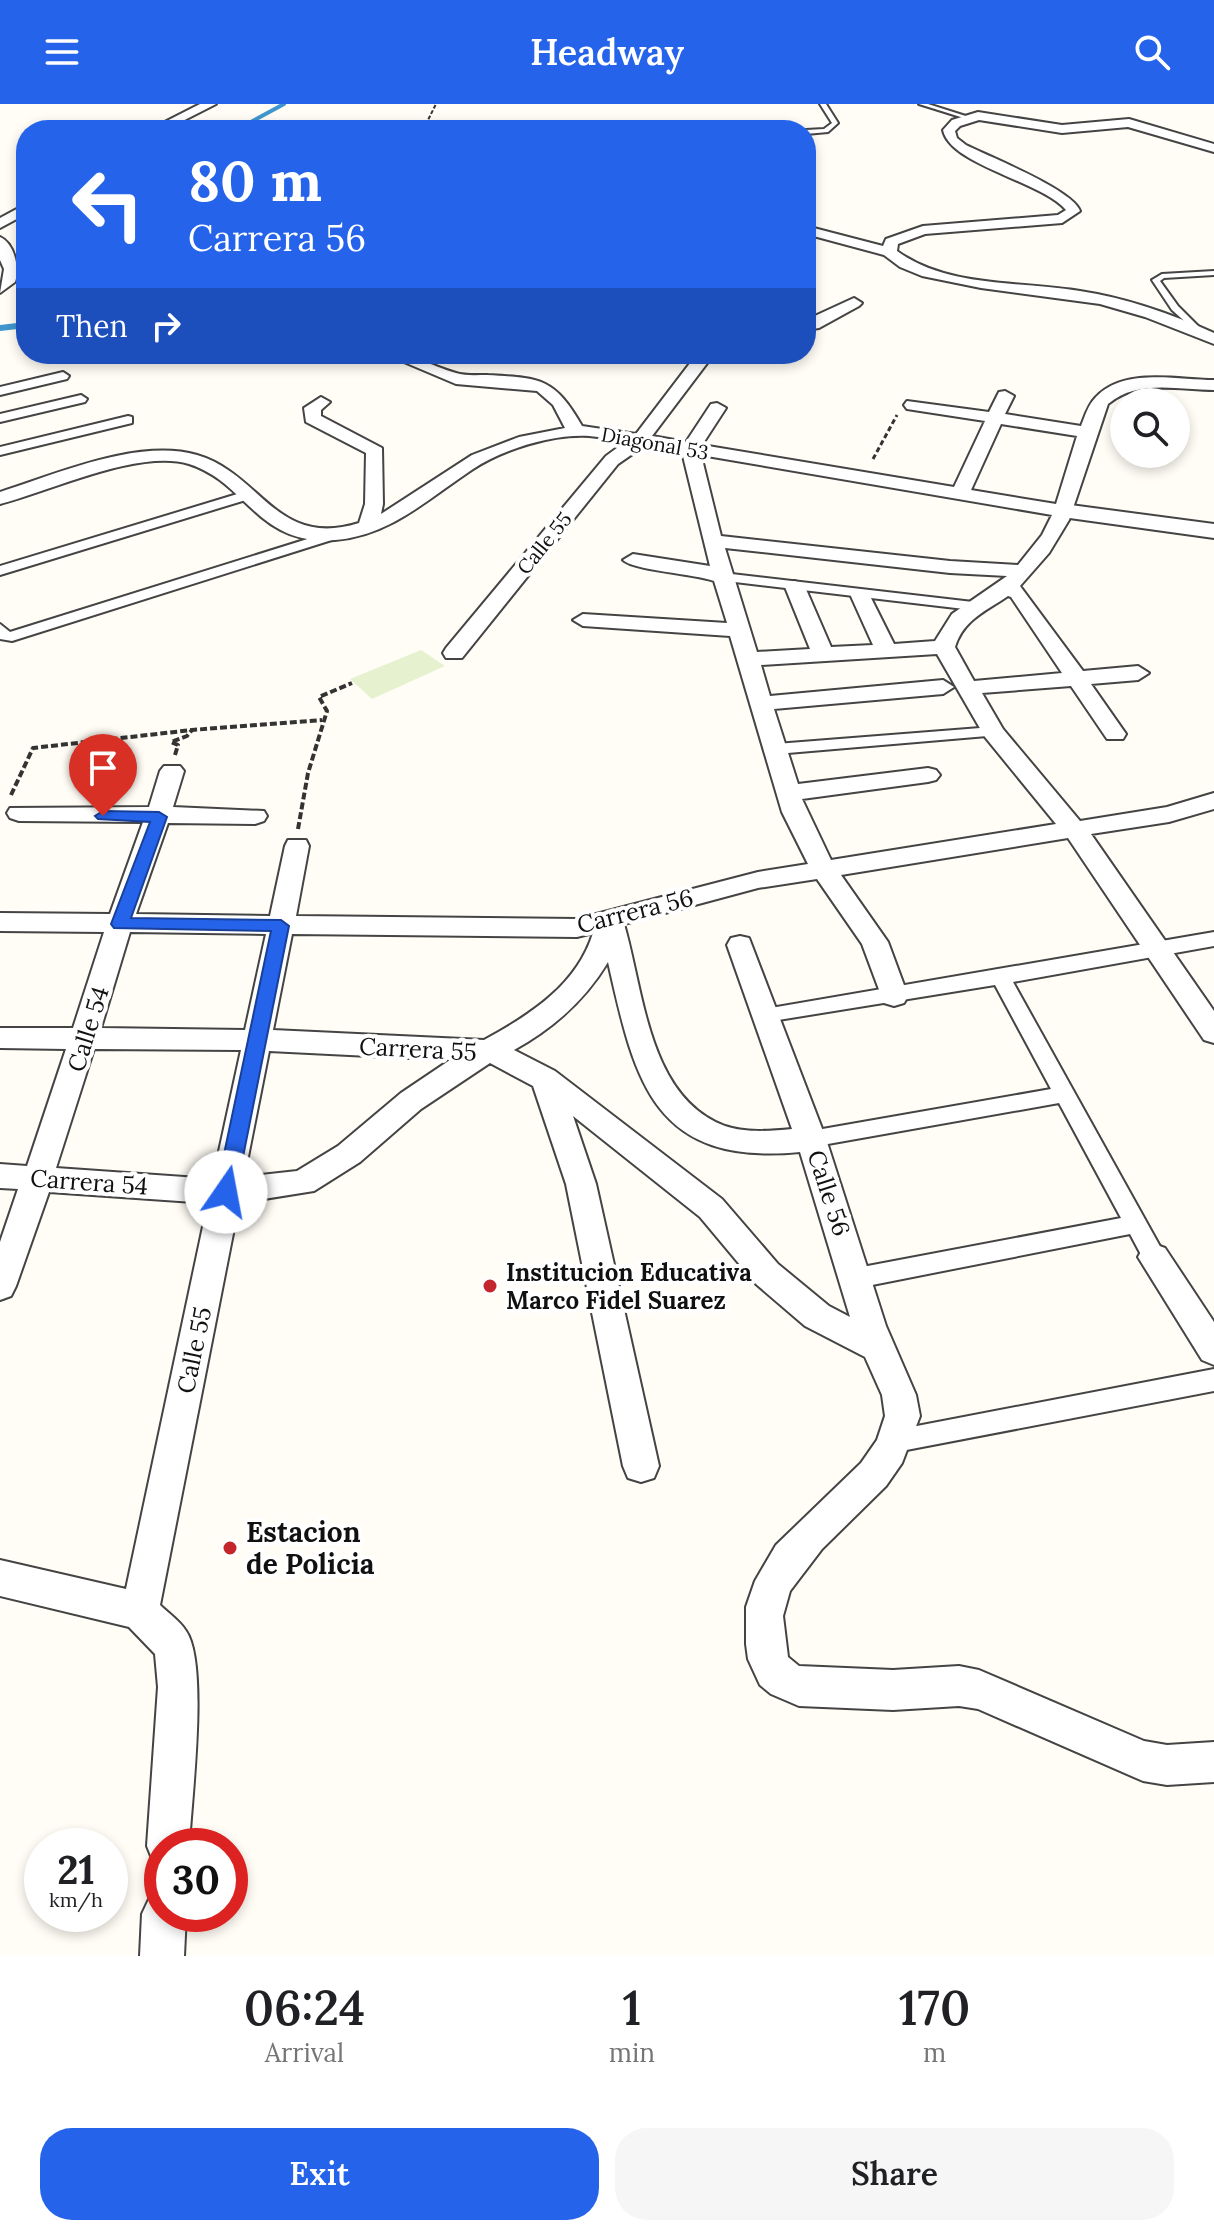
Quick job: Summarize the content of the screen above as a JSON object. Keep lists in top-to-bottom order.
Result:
{
  "streets": {
    "street": [
      "Diagonal 53",
      "Calle 55",
      "Carrera 56",
      "Calle 54",
      "Carrera 55",
      "Carrera 54",
      "Calle 56"
    ]
  },
  "crossings": [
    ["Diagonal 53", "Calle 55"],
    ["Calle 55", "Carrera 56"],
    ["Calle 55", "Carrera 55"],
    ["Calle 55", "Carrera 54"],
    ["Carrera 56", "Calle 54"],
    ["Carrera 56", "Carrera 54"],
    ["Calle 54", "Carrera 55"],
    ["Calle 54", "Carrera 54"],
    ["Carrera 55", "Carrera 54"],
    ["Carrera 55", "Calle 56"]
  ],
  "places": ["Institucion Educativa Marco Fidel Suarez", "Estacion de Policia"],
  "page": {
    "header": "Headway",
    "turn": ["80 m", "Carrera 56"],
    "then": "Then",
    "speed": "21 km/h",
    "limit": "30",
    "eta": [
      "06:24",
      "Arrival",
      "1",
      "min",
      "170",
      "m"
    ],
    "buttons": ["Exit", "Share"]
  }
}
